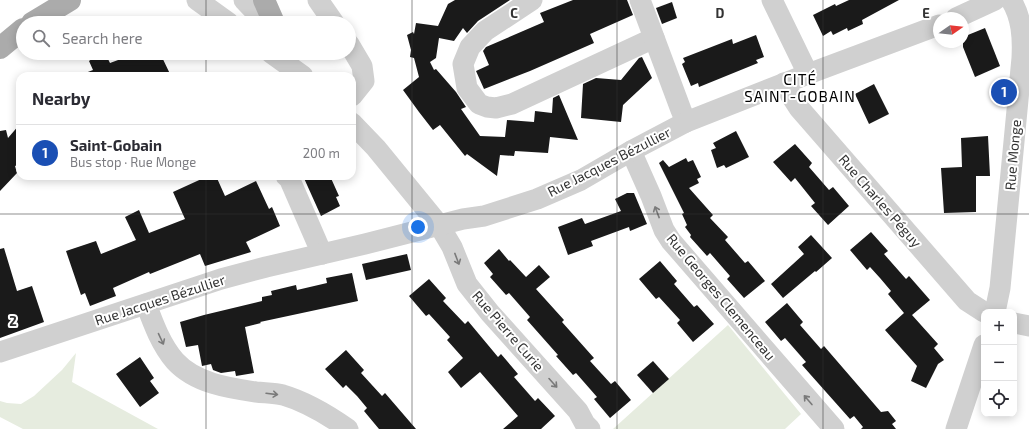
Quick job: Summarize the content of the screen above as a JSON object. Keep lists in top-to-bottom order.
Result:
{
  "streets": {
    "street": [
      "Rue Monge",
      "Rue Jacques Bézullier",
      "Rue Charles Péguy",
      "Rue Georges Clemenceau",
      "Rue Pierre Curie"
    ]
  },
  "crossings": [
    ["Rue Jacques Bézullier", "Rue Charles Péguy"],
    ["Rue Jacques Bézullier", "Rue Georges Clemenceau"],
    ["Rue Jacques Bézullier", "Rue Pierre Curie"]
  ],
  "one_way": ["Rue Georges Clemenceau", "Rue Pierre Curie"],
  "districts": ["CITÉ SAINT-GOBAIN"],
  "north": "right",
  "page": {
    "search": "Search here",
    "heading": "Nearby",
    "pins": "1",
    "list": [
      {
        "mark": "1",
        "name": "Saint-Gobain",
        "note": "Bus stop · Rue Monge",
        "value": "200 m"
      }
    ],
    "map_buttons": ["+", "−"]
  },
  "grid": {
    "columns": ["C", "D", "E"],
    "rows": ["2"]
  }
}
